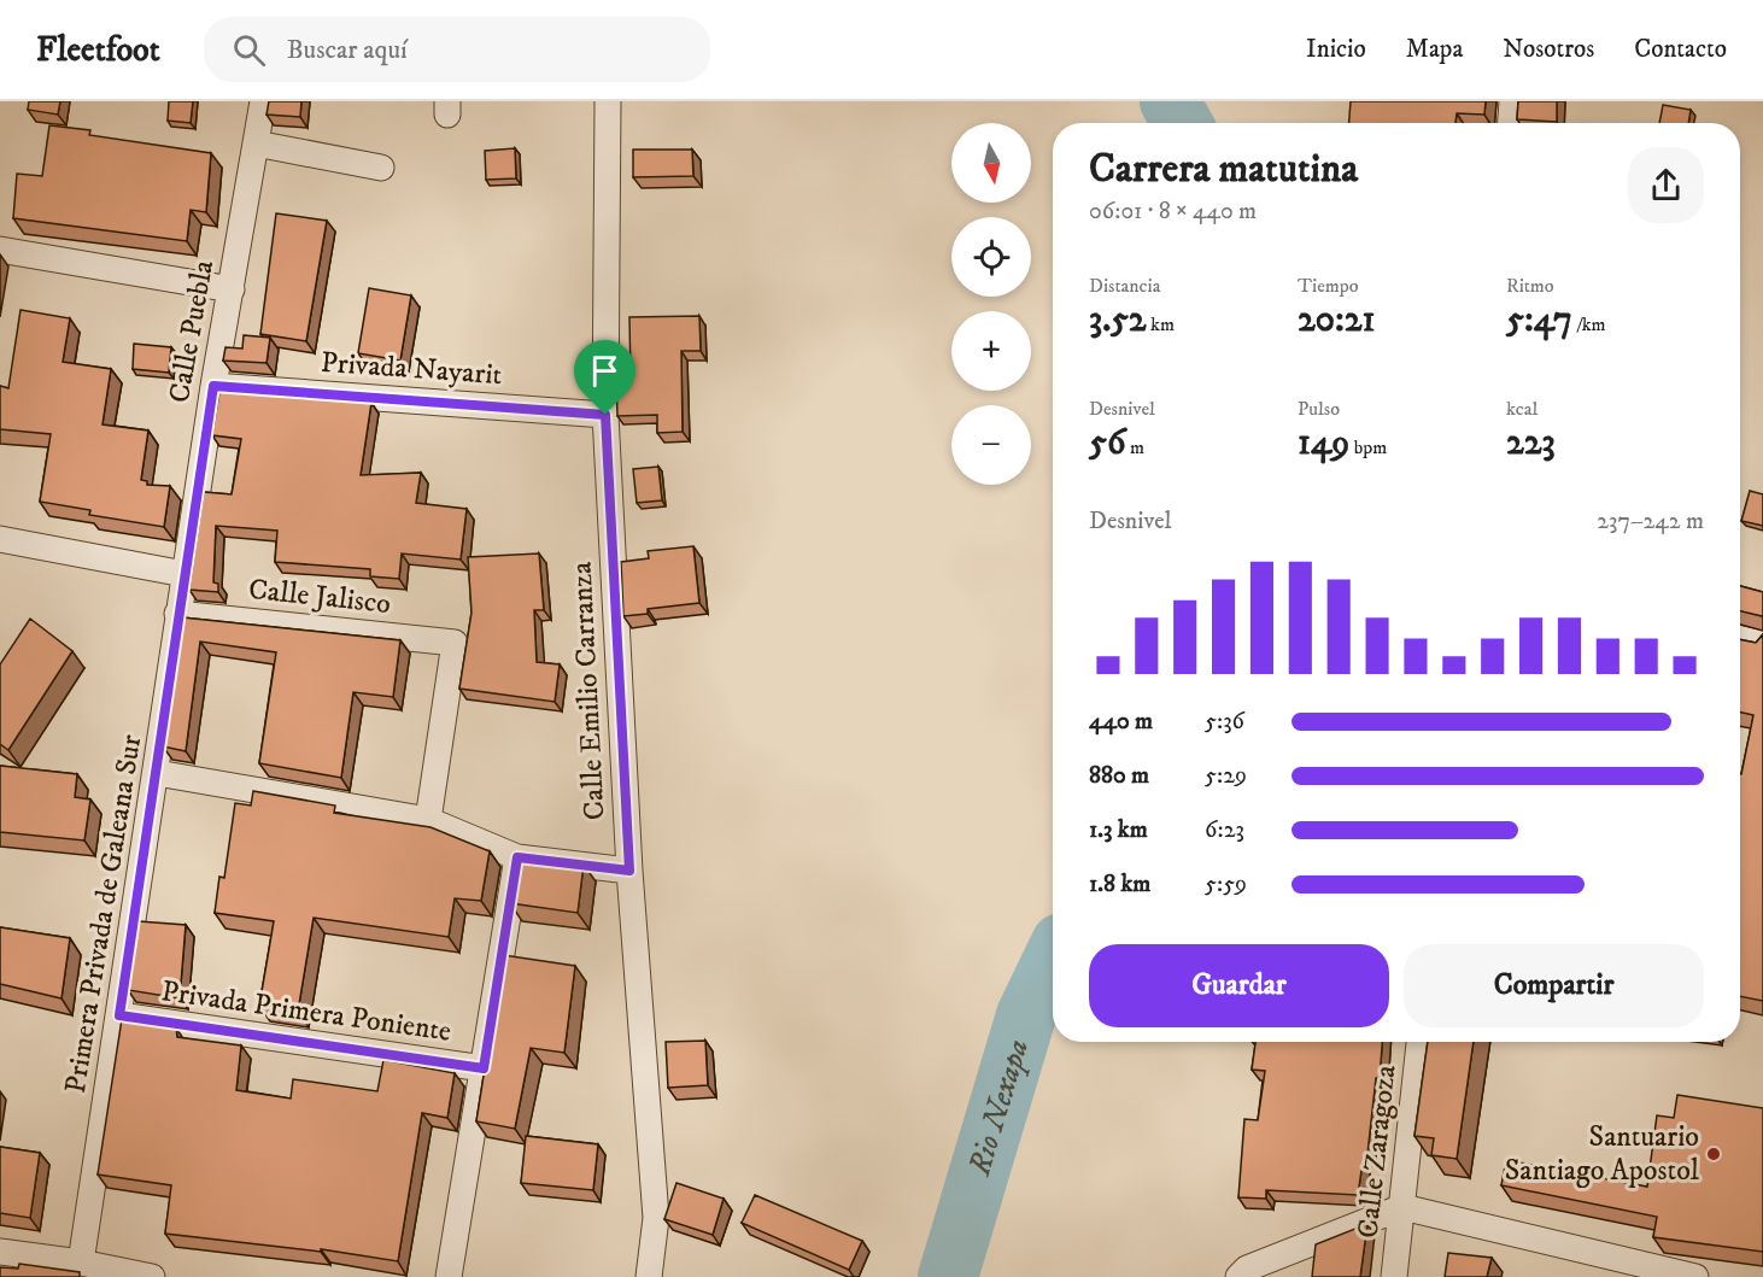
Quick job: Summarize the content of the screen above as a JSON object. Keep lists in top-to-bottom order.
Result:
{
  "streets": {
    "street": [
      "Calle Puebla",
      "Privada Nayarit",
      "Calle Jalisco",
      "Calle Emilio Carranza",
      "Primera Privada de Galeana Sur",
      "Privada Primera Poniente",
      "Calle Zaragoza"
    ]
  },
  "crossings": [
    ["Calle Puebla", "Privada Nayarit"],
    ["Calle Puebla", "Primera Privada de Galeana Sur"],
    ["Privada Nayarit", "Calle Emilio Carranza"],
    ["Calle Jalisco", "Primera Privada de Galeana Sur"],
    ["Primera Privada de Galeana Sur", "Privada Primera Poniente"]
  ],
  "water": ["Rio Nexapa"],
  "places": ["Santuario Santiago Apostol"],
  "north": "bottom",
  "page": {
    "header": "Fleetfoot",
    "search": "Buscar aquí",
    "nav": [
      "Inicio",
      "Mapa",
      "Nosotros",
      "Contacto"
    ],
    "map_buttons": ["+", "−"],
    "heading": ["Carrera matutina", "06:01 · 8 × 440 m"],
    "stats": [
      ["Distancia", "3.52 km"],
      ["Tiempo", "20:21"],
      ["Ritmo", "5:47 /km"],
      ["Desnivel", "56 m"],
      ["Pulso", "149 bpm"],
      ["kcal", "223"]
    ],
    "chart": ["Desnivel", "237–242 m"],
    "list": [
      {
        "name": "440 m",
        "note": "5:36"
      },
      {
        "name": "880 m",
        "note": "5:29"
      },
      {
        "name": "1.3 km",
        "note": "6:23"
      },
      {
        "name": "1.8 km",
        "note": "5:59"
      }
    ],
    "buttons": ["Guardar", "Compartir"]
  }
}
